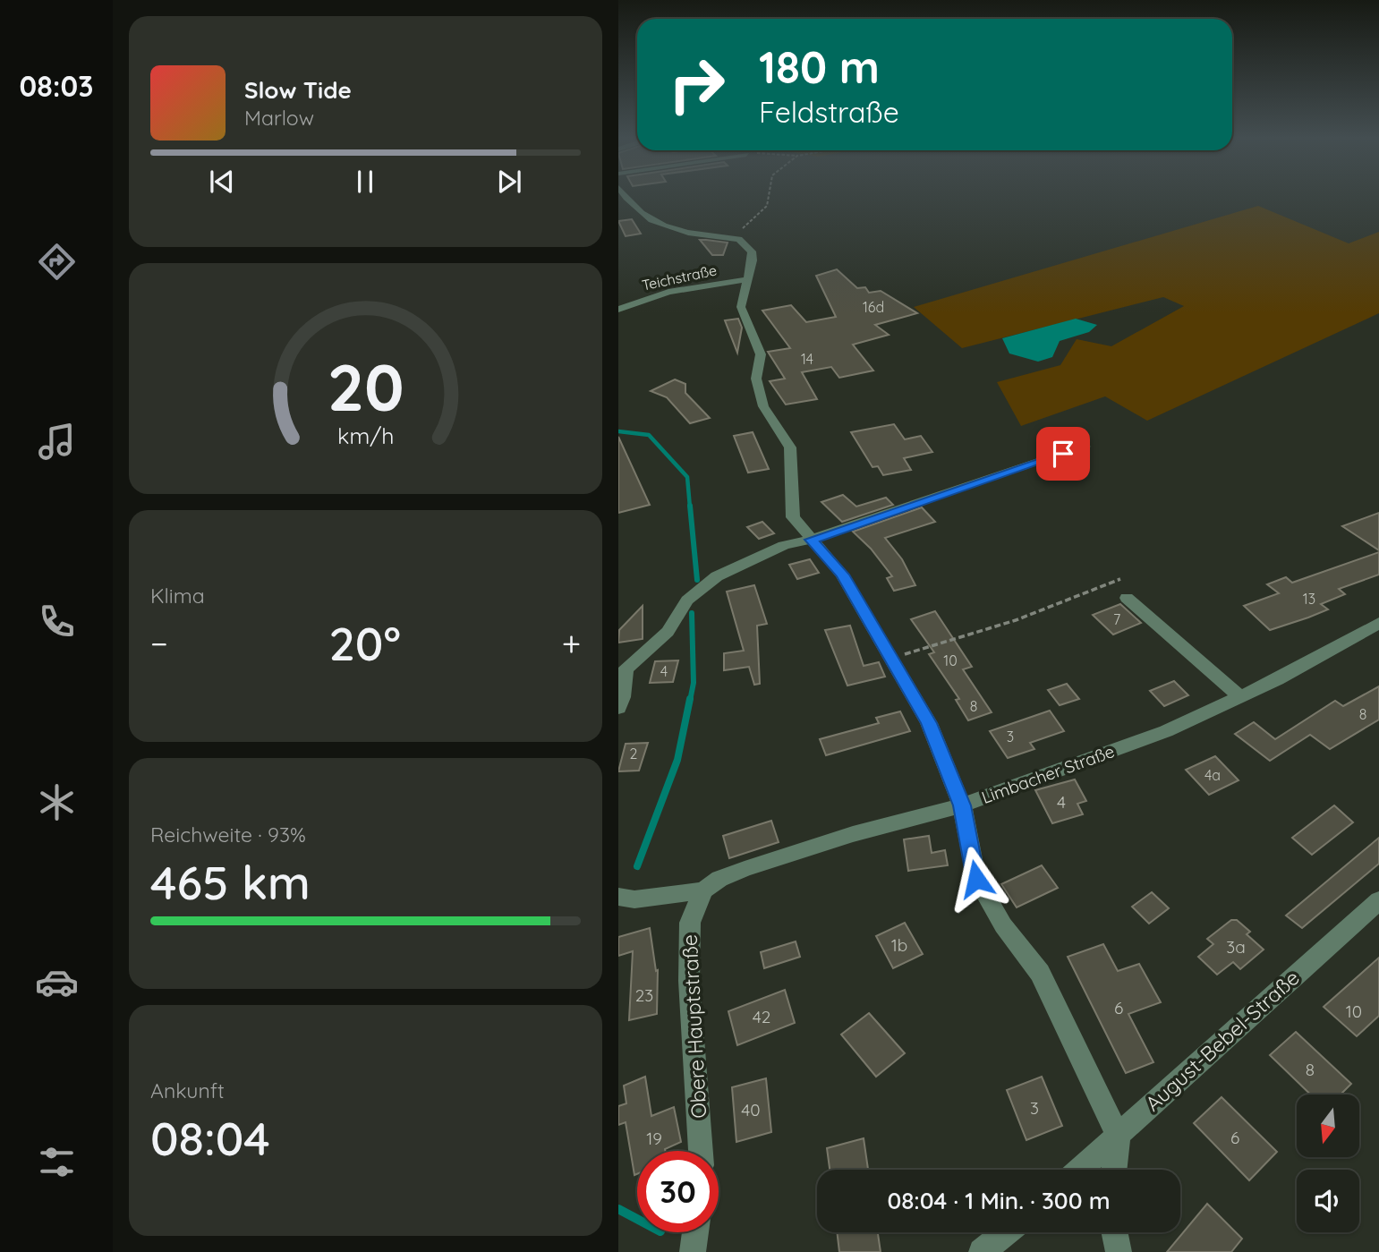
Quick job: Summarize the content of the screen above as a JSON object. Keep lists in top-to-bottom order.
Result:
{
  "streets": {
    "street": [
      "Teichstraße",
      "Limbacher Straße",
      "Obere Hauptstraße",
      "August-Bebel-Straße"
    ]
  },
  "crossings": [
    ["Limbacher Straße", "Obere Hauptstraße"]
  ],
  "house_numbers": [
    "16d",
    "14",
    "13",
    "7",
    "10",
    "4",
    "8",
    "8",
    "3",
    "2",
    "4a",
    "4",
    "1b",
    "3a",
    "23",
    "6",
    "10",
    "42",
    "8",
    "3",
    "40",
    "6",
    "19"
  ],
  "north": "bottom",
  "page": {
    "tabs": "08:03",
    "turn": ["180 m", "Feldstraße"],
    "song": ["Slow Tide", "Marlow"],
    "tile": [
      "Klima",
      ["Reichweite · 93%", "465 km"],
      ["Ankunft", "08:04"]
    ],
    "heat": ["−", "20°", "+"],
    "limit": "30",
    "trip": "08:04 · 1 Min. · 300 m",
    "gauge": ["20", "km/h"]
  }
}
